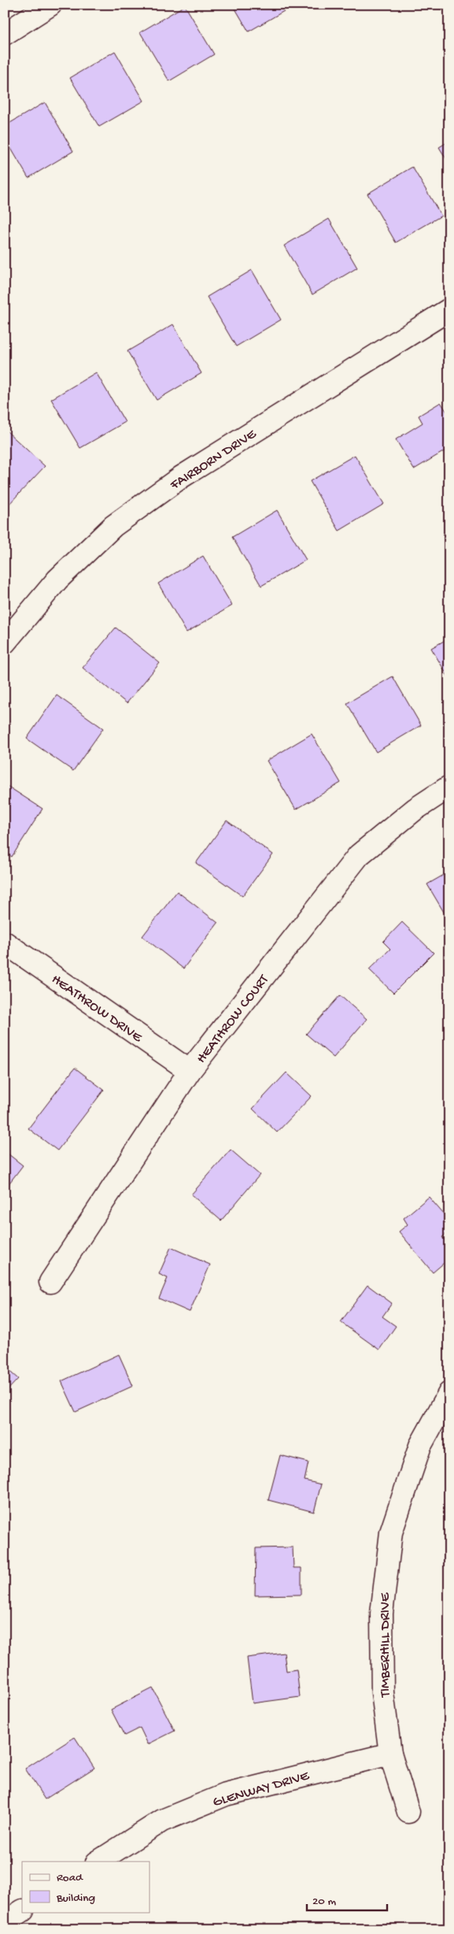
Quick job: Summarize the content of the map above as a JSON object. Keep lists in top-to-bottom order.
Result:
{
  "streets": {
    "street": [
      "FAIRBORN DRIVE",
      "HEATHROW DRIVE",
      "HEATHROW COURT",
      "TIMBERHILL DRIVE",
      "GLENWAY DRIVE"
    ]
  },
  "crossings": [
    ["HEATHROW DRIVE", "HEATHROW COURT"],
    ["TIMBERHILL DRIVE", "GLENWAY DRIVE"]
  ],
  "legend": ["Road", "Building"],
  "scale_bar": "20 m"
}
